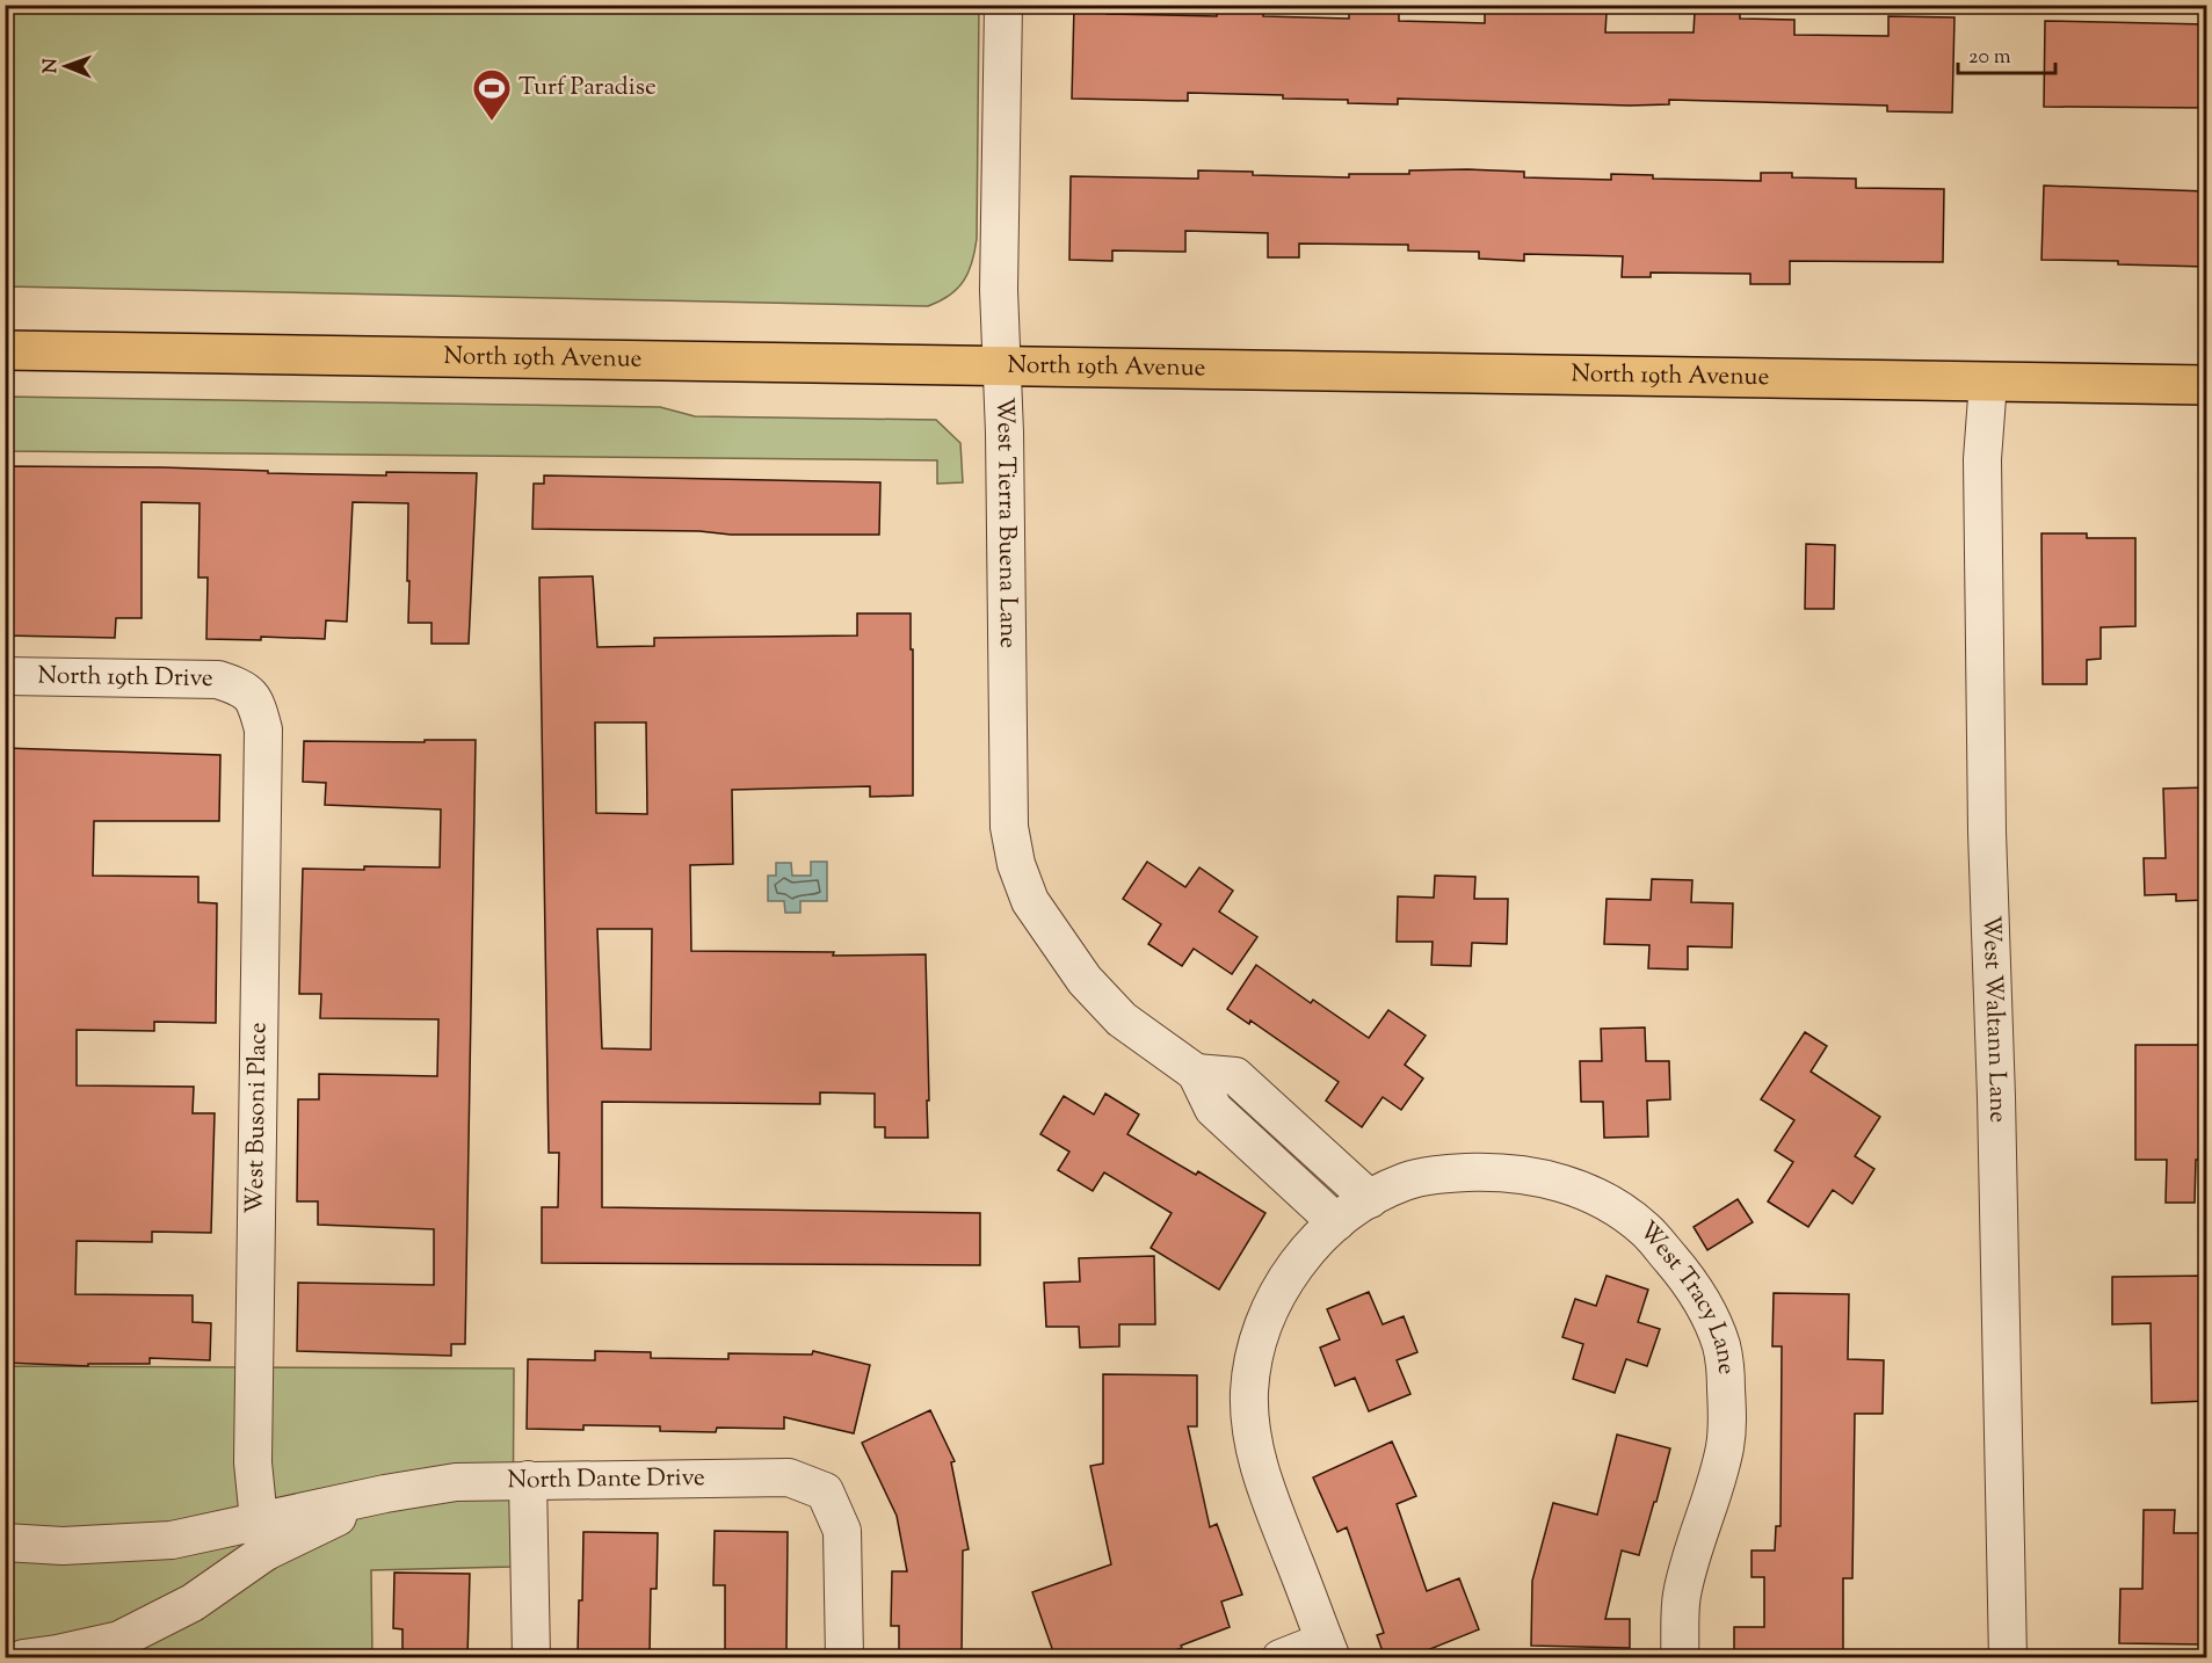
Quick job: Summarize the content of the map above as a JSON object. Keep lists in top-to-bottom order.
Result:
{
  "streets": {
    "main road": ["North 19th Avenue"],
    "street": [
      "West Tierra Buena Lane",
      "North 19th Drive",
      "West Waltann Lane",
      "West Busoni Place",
      "West Tracy Lane",
      "North Dante Drive"
    ]
  },
  "crossings": [
    ["North 19th Avenue", "West Tierra Buena Lane"],
    ["North 19th Avenue", "West Waltann Lane"],
    ["North 19th Drive", "West Busoni Place"],
    ["West Busoni Place", "North Dante Drive"]
  ],
  "places": {
    "sports": ["Turf Paradise"]
  },
  "scale_bar": "20 m",
  "north": "left"
}
